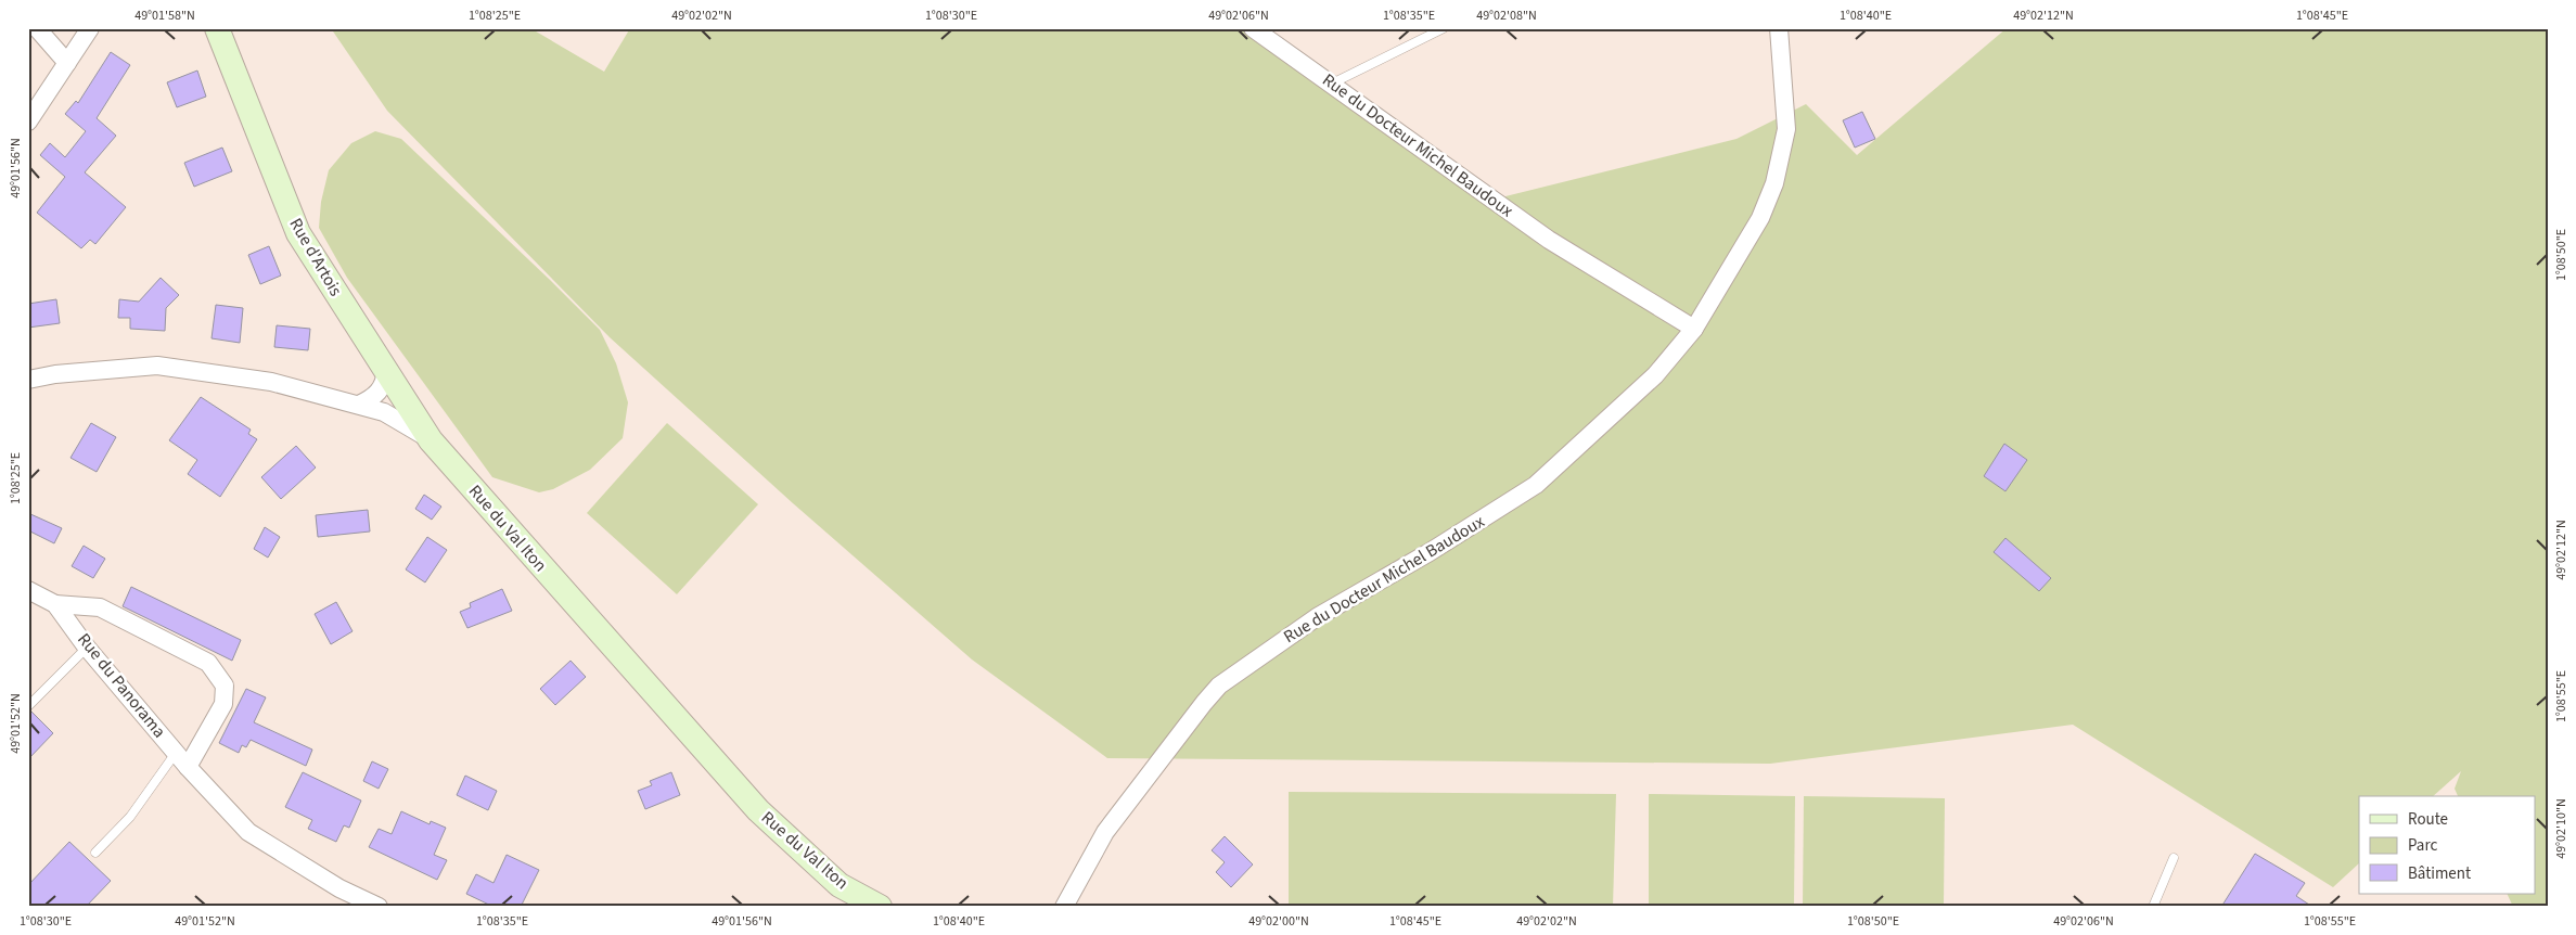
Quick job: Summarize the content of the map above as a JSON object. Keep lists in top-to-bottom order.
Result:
{
  "streets": {
    "street": [
      "Rue du Docteur Michel Baudoux",
      "Rue d'Artois",
      "Rue du Val Iton",
      "Rue du Panorama"
    ]
  },
  "crossings": [
    ["Rue d'Artois", "Rue du Val Iton"]
  ],
  "legend": ["Route", "Parc", "Bâtiment"],
  "coordinates": [
    "49°01'58\"N",
    "1°08'25\"E",
    "49°02'02\"N",
    "1°08'30\"E",
    "49°02'06\"N",
    "1°08'35\"E",
    "49°02'08\"N",
    "1°08'40\"E",
    "49°02'12\"N",
    "1°08'45\"E",
    "49°01'56\"N",
    "1°08'50\"E",
    "1°08'55\"E",
    "49°01'52\"N",
    "49°02'10\"N",
    "49°02'00\"N"
  ]
}
